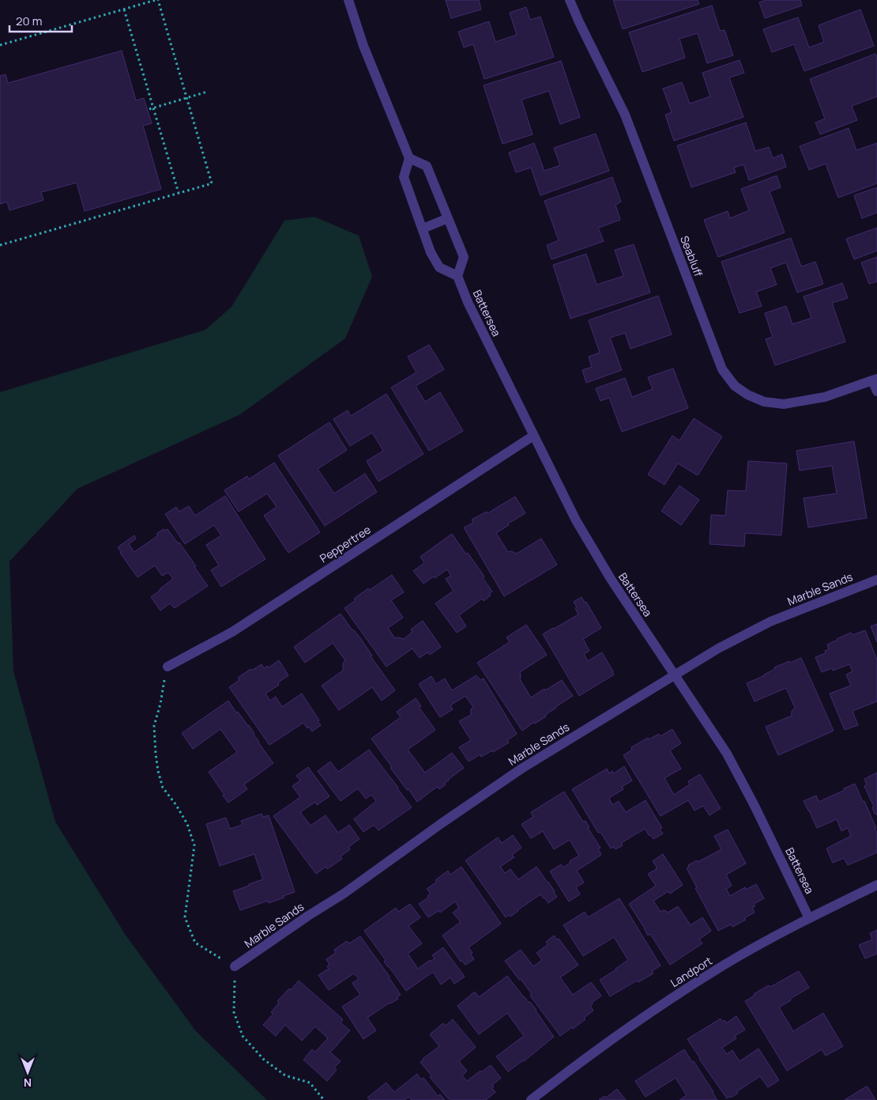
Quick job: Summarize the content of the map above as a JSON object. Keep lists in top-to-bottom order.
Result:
{
  "streets": {
    "street": [
      "Seabluff",
      "Battersea",
      "Peppertree",
      "Marble Sands",
      "Landport"
    ]
  },
  "crossings": [
    ["Battersea", "Peppertree"],
    ["Battersea", "Marble Sands"],
    ["Battersea", "Landport"]
  ],
  "scale_bar": "20 m",
  "north": "bottom"
}
